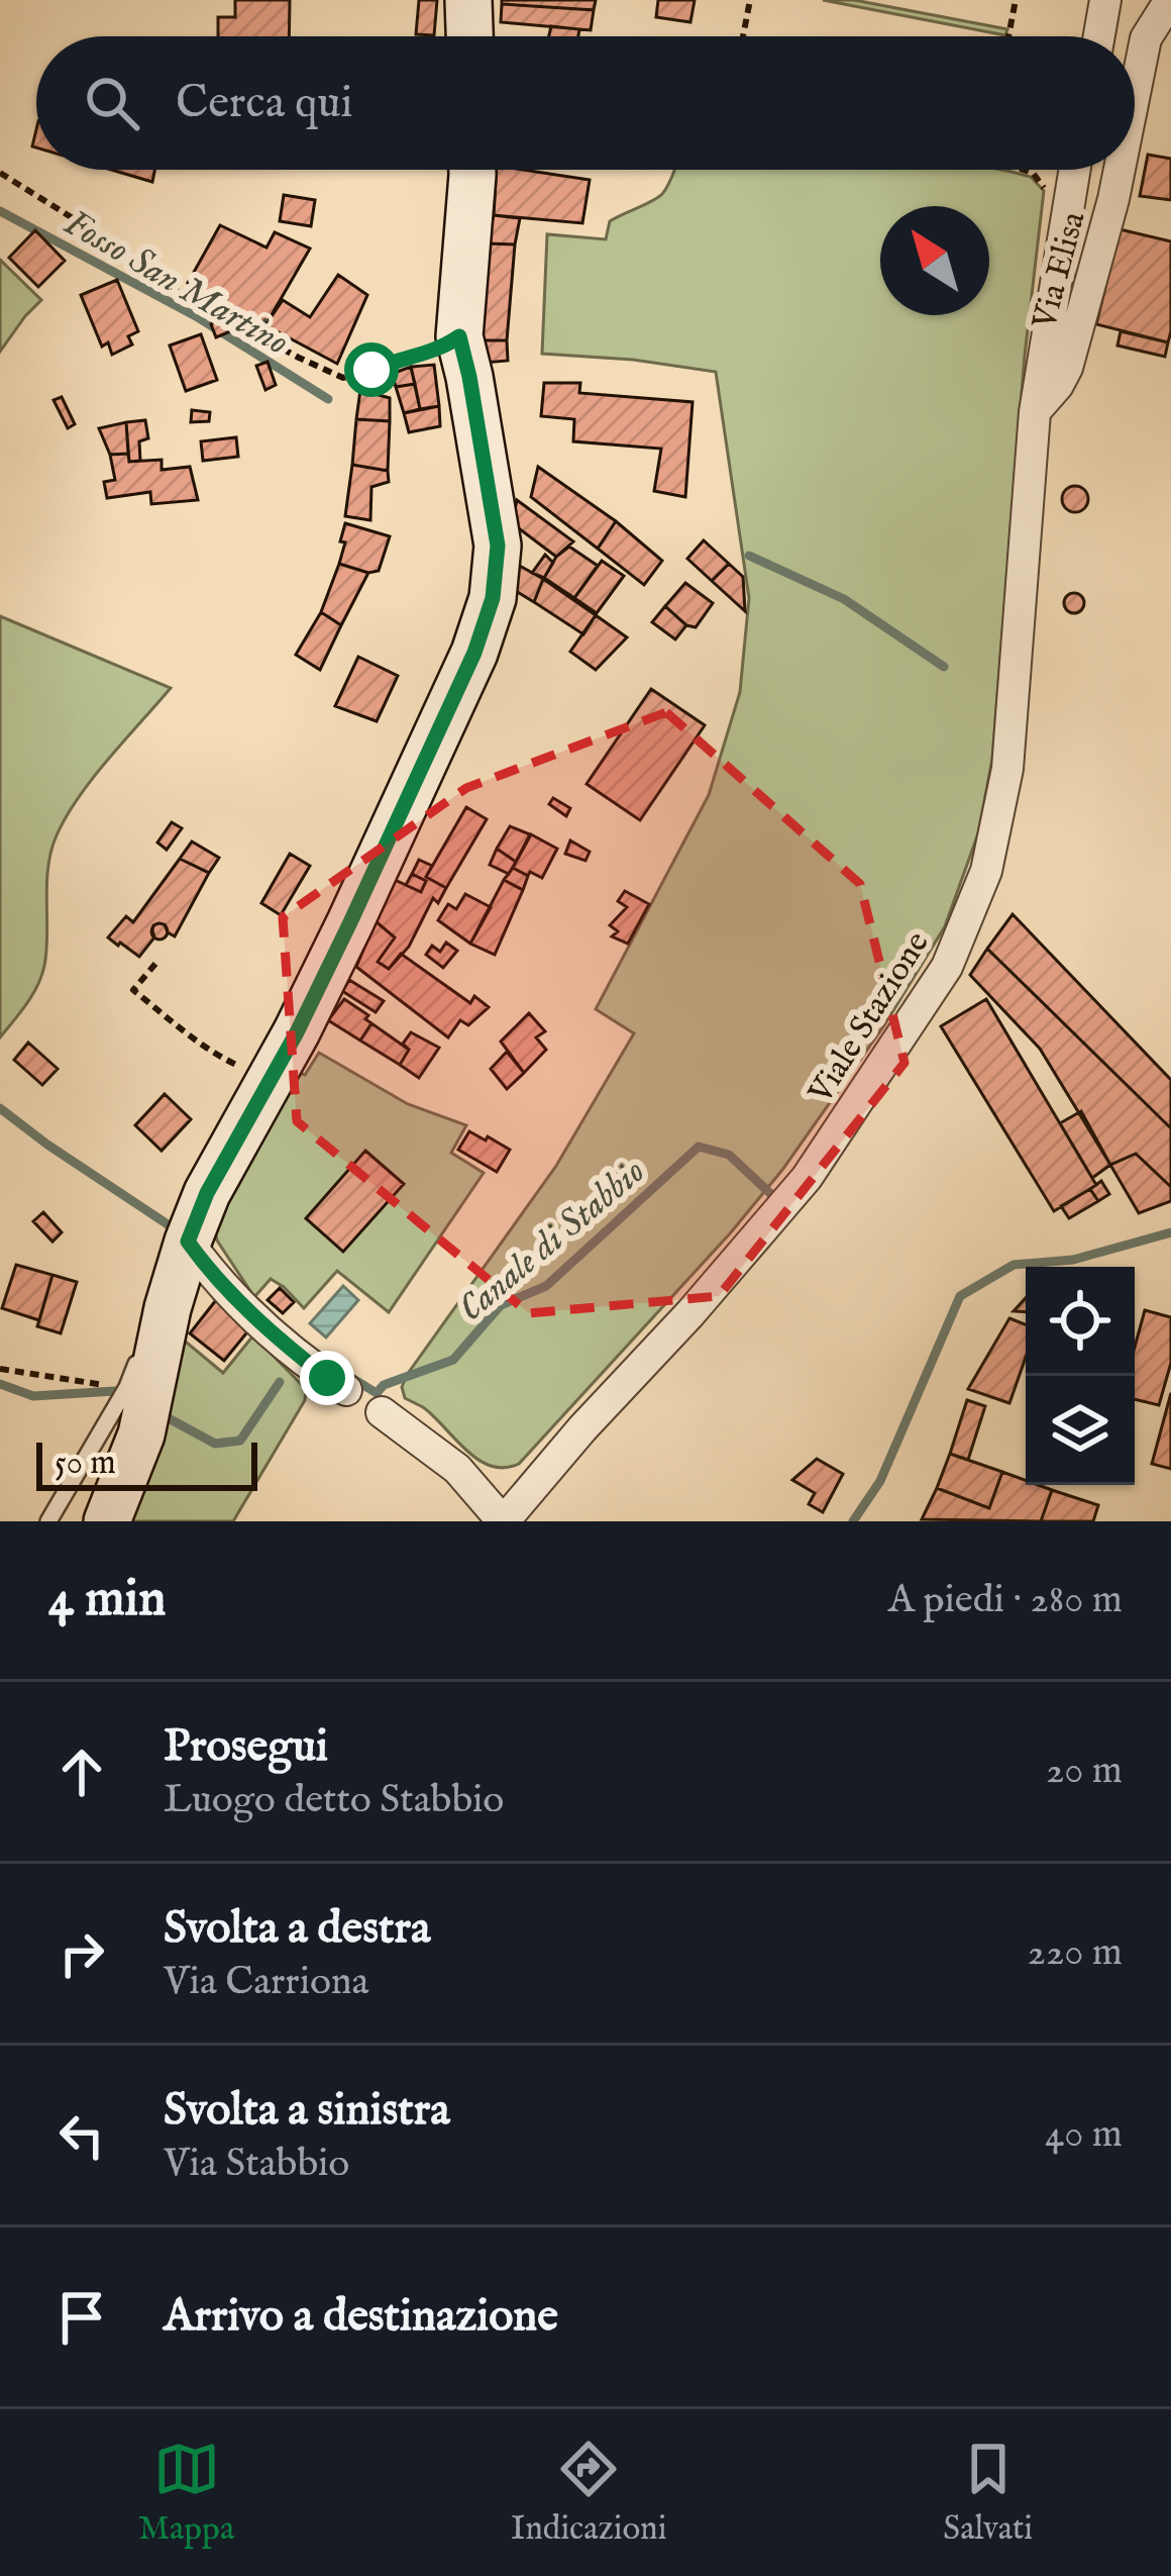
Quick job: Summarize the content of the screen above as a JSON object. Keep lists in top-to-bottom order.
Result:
{
  "streets": {
    "street": ["Via Elisa", "Viale Stazione"]
  },
  "crossings": [
    ["Via Elisa", "Viale Stazione"]
  ],
  "water": ["Fosso San Martino", "Canale di Stabbio"],
  "scale_bar": "50 m",
  "north": "top left",
  "page": {
    "search": "Cerca qui",
    "scale": "50 m",
    "heading": ["4 min", "A piedi · 280 m"],
    "list": [
      ["Prosegui", "Luogo detto Stabbio", "20 m"],
      ["Svolta a destra", "Via Carriona", "220 m"],
      ["Svolta a sinistra", "Via Stabbio", "40 m"],
      "Arrivo a destinazione"
    ],
    "nav": ["Mappa", "Indicazioni", "Salvati"]
  }
}
